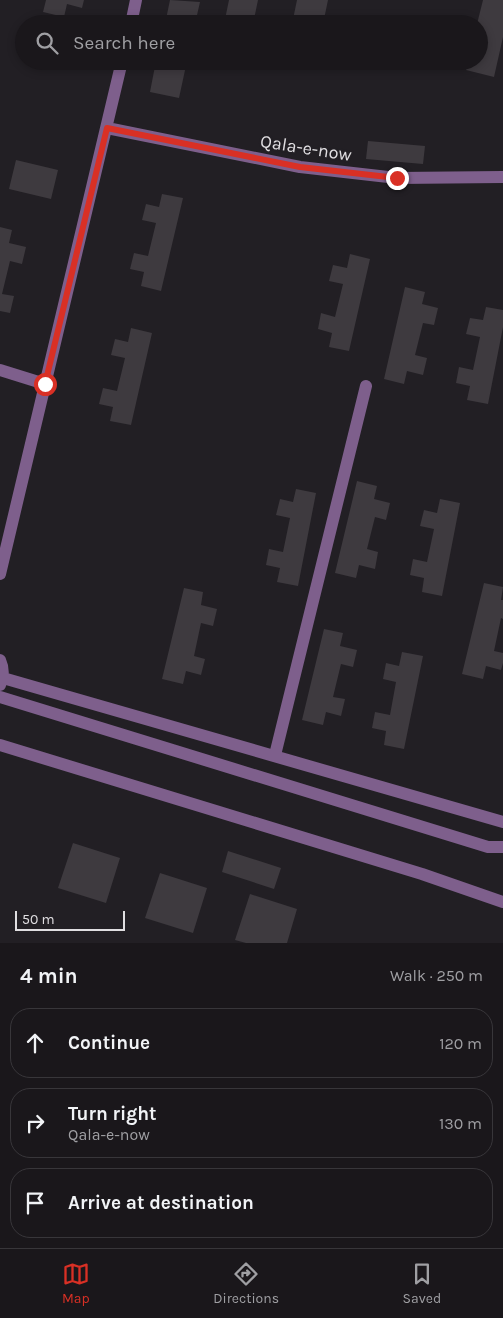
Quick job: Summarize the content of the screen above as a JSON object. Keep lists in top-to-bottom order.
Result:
{
  "streets": {
    "street": ["Qala-e-now"]
  },
  "scale_bar": "50 m",
  "page": {
    "search": "Search here",
    "scale": "50 m",
    "heading": ["4 min", "Walk · 250 m"],
    "list": [
      ["Continue", "120 m"],
      ["Turn right", "Qala-e-now", "130 m"],
      "Arrive at destination"
    ],
    "nav": ["Map", "Directions", "Saved"]
  }
}
